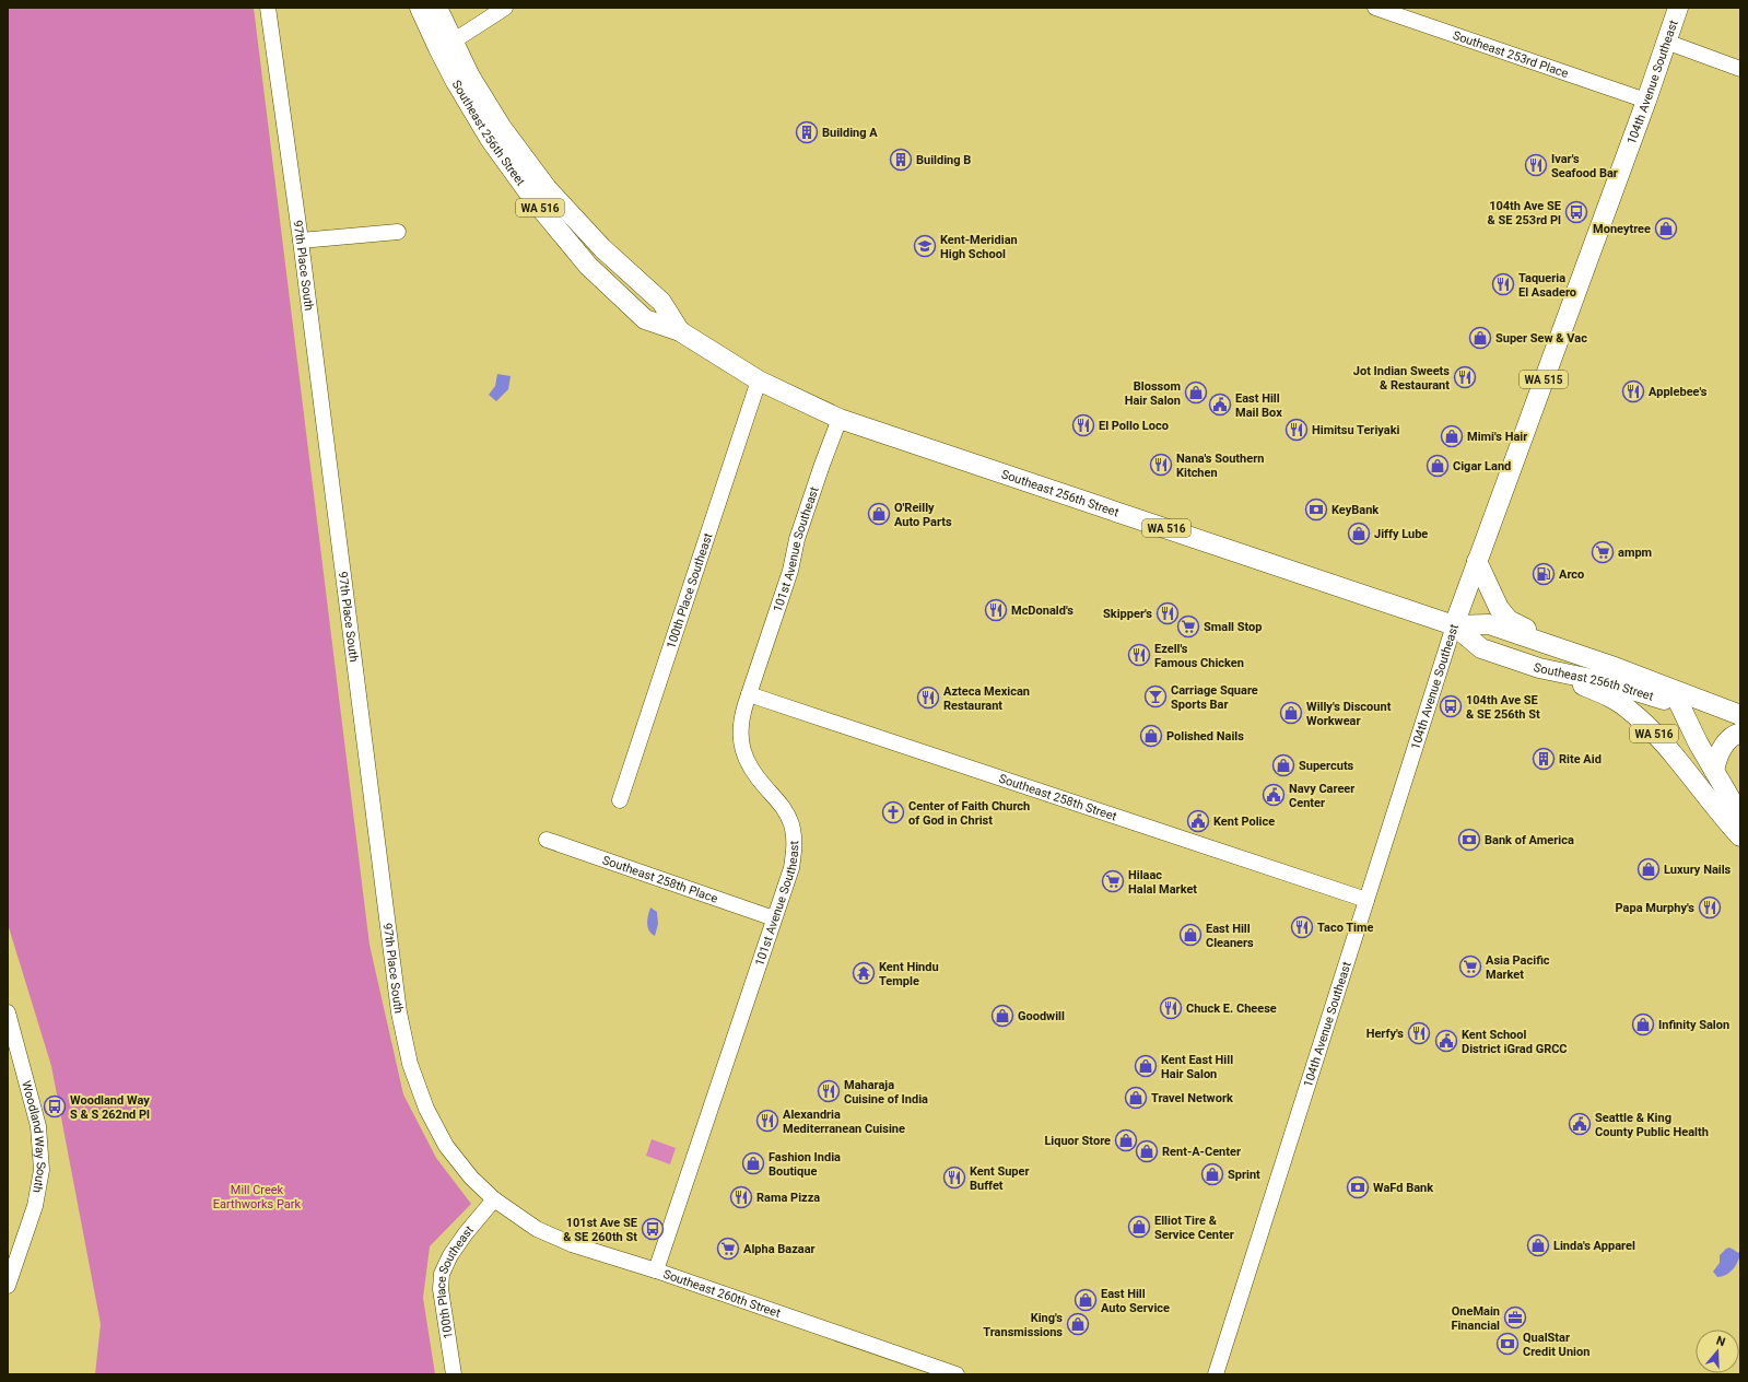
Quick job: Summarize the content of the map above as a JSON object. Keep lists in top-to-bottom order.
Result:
{
  "streets": {
    "main road": [
      "104th Avenue Southeast",
      "Southeast 256th Street",
      "WA 516",
      "WA 515"
    ],
    "street": [
      "Southeast 253rd Place",
      "97th Place South",
      "101st Avenue Southeast",
      "100th Place Southeast",
      "Southeast 258th Street",
      "Southeast 258th Place",
      "Woodland Way South",
      "Southeast 260th Street"
    ]
  },
  "crossings": [
    ["Southeast 253rd Place", "104th Avenue Southeast"],
    ["104th Avenue Southeast", "Southeast 256th Street"],
    ["104th Avenue Southeast", "Southeast 258th Street"],
    ["Southeast 256th Street", "WA 516"],
    ["Southeast 256th Street", "101st Avenue Southeast"],
    ["Southeast 256th Street", "100th Place Southeast"],
    ["97th Place South", "100th Place Southeast"],
    ["97th Place South", "Southeast 260th Street"],
    ["101st Avenue Southeast", "Southeast 258th Street"],
    ["101st Avenue Southeast", "Southeast 258th Place"],
    ["101st Avenue Southeast", "Southeast 260th Street"],
    ["100th Place Southeast", "Southeast 260th Street"]
  ],
  "parks": ["Mill Creek Earthworks Park"],
  "places": {
    "building": ["Building A", "Building B", "Rite Aid"],
    "restaurant": [
      "Ivar's Seafood Bar",
      "Taqueria El Asadero",
      "Jot Indian Sweets & Restaurant",
      "Applebee's",
      "El Pollo Loco",
      "Himitsu Teriyaki",
      "Nana's Southern Kitchen",
      "McDonald's",
      "Skipper's",
      "Ezell's Famous Chicken",
      "Azteca Mexican Restaurant",
      "Papa Murphy's",
      "Taco Time",
      "Chuck E. Cheese",
      "Herfy's",
      "Maharaja Cuisine of India",
      "Alexandria Mediterranean Cuisine",
      "Kent Super Buffet",
      "Rama Pizza"
    ],
    "bus stop": [
      "104th Ave SE & SE 253rd Pl",
      "104th Ave SE & SE 256th St",
      "Woodland Way S & S 262nd Pl",
      "101st Ave SE & SE 260th St"
    ],
    "shop": [
      "Moneytree",
      "Super Sew & Vac",
      "Blossom Hair Salon",
      "Mimi's Hair",
      "Cigar Land",
      "O'Reilly Auto Parts",
      "Jiffy Lube",
      "Willy's Discount Workwear",
      "Polished Nails",
      "Supercuts",
      "Luxury Nails",
      "East Hill Cleaners",
      "Goodwill",
      "Infinity Salon",
      "Kent East Hill Hair Salon",
      "Travel Network",
      "Liquor Store",
      "Rent-A-Center",
      "Fashion India Boutique",
      "Sprint",
      "Elliot Tire & Service Center",
      "Linda's Apparel",
      "East Hill Auto Service",
      "King's Transmissions"
    ],
    "school or university": ["Kent-Meridian High School"],
    "public building": [
      "East Hill Mail Box",
      "Navy Career Center",
      "Kent Police",
      "Kent School District iGrad GRCC",
      "Seattle & King County Public Health"
    ],
    "bank": [
      "KeyBank",
      "Bank of America",
      "WaFd Bank",
      "QualStar Credit Union"
    ],
    "supermarket": [
      "ampm",
      "Small Stop",
      "Hilaac Halal Market",
      "Asia Pacific Market",
      "Alpha Bazaar"
    ],
    "fuel station": ["Arco"],
    "bar": ["Carriage Square Sports Bar"],
    "church": ["Center of Faith Church of God in Christ"],
    "temple": ["Kent Hindu Temple"],
    "office": ["OneMain Financial"]
  },
  "north": "top"
}
